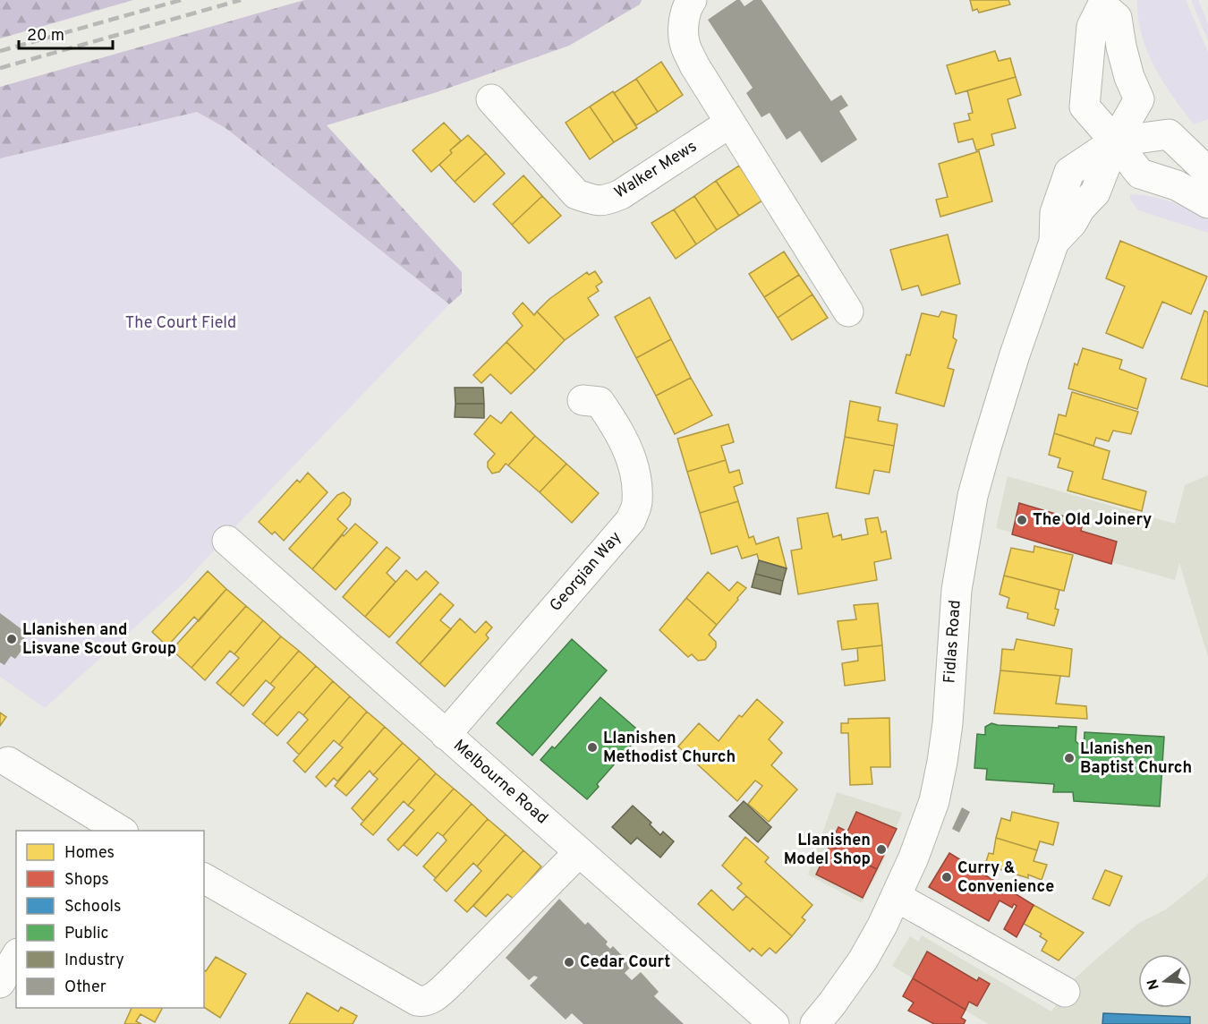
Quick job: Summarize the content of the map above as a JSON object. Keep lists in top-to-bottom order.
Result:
{
  "streets": {
    "street": [
      "Walker Mews",
      "Georgian Way",
      "Fidlas Road",
      "Melbourne Road"
    ]
  },
  "crossings": [
    ["Georgian Way", "Melbourne Road"]
  ],
  "parks": ["The Court Field"],
  "places": [
    "The Old Joinery",
    "Llanishen and Lisvane Scout Group",
    "Llanishen Methodist Church",
    "Llanishen Baptist Church",
    "Llanishen Model Shop",
    "Curry & Convenience",
    "Cedar Court"
  ],
  "legend": [
    "Homes",
    "Shops",
    "Schools",
    "Public",
    "Industry",
    "Other"
  ],
  "scale_bar": "20 m",
  "north": "left"
}
